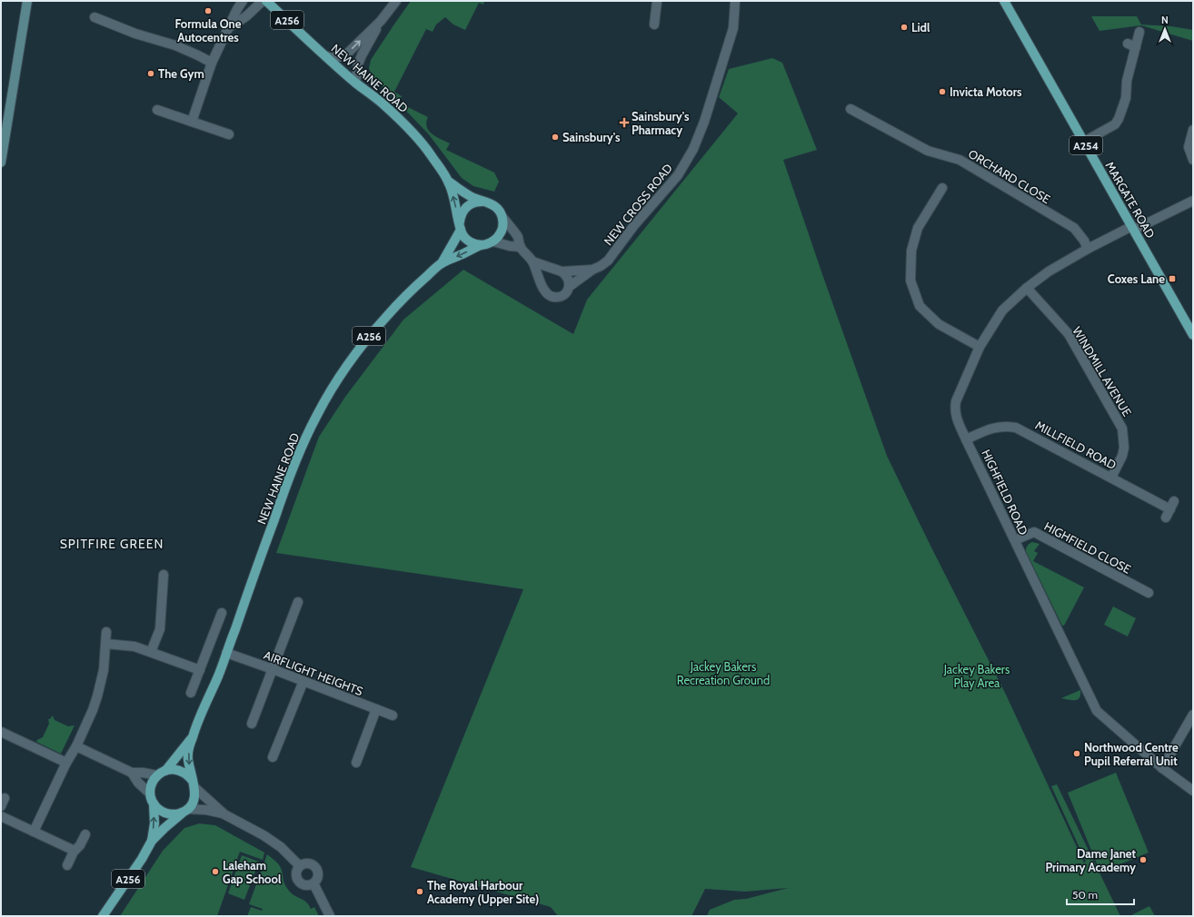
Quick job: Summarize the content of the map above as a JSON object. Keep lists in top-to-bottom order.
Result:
{
  "streets": {
    "main road": [
      "A256",
      "NEW HAINE ROAD",
      "A254",
      "MARGATE ROAD"
    ],
    "street": [
      "ORCHARD CLOSE",
      "NEW CROSS ROAD",
      "WINDMILL AVENUE",
      "MILLFIELD ROAD",
      "HIGHFIELD ROAD",
      "HIGHFIELD CLOSE",
      "AIRFLIGHT HEIGHTS"
    ]
  },
  "crossings": [
    ["NEW HAINE ROAD", "NEW CROSS ROAD"],
    ["NEW HAINE ROAD", "AIRFLIGHT HEIGHTS"],
    ["ORCHARD CLOSE", "HIGHFIELD ROAD"],
    ["MARGATE ROAD", "HIGHFIELD ROAD"],
    ["WINDMILL AVENUE", "MILLFIELD ROAD"],
    ["WINDMILL AVENUE", "HIGHFIELD ROAD"],
    ["MILLFIELD ROAD", "HIGHFIELD ROAD"],
    ["HIGHFIELD ROAD", "HIGHFIELD CLOSE"]
  ],
  "districts": ["SPITFIRE GREEN"],
  "parks": ["Jackey Bakers Recreation Ground", "Jackey Bakers Play Area"],
  "places": {
    "other": [
      "Formula One Autocentres",
      "Lidl",
      "The Gym",
      "Invicta Motors",
      "Sainsbury's",
      "Northwood Centre Pupil Referral Unit",
      "Dame Janet Primary Academy",
      "Laleham Gap School",
      "The Royal Harbour Academy (Upper Site)"
    ],
    "health": ["Sainsbury's Pharmacy"],
    "transit": ["Coxes Lane"]
  },
  "scale_bar": "50 m",
  "north": "top"
}
